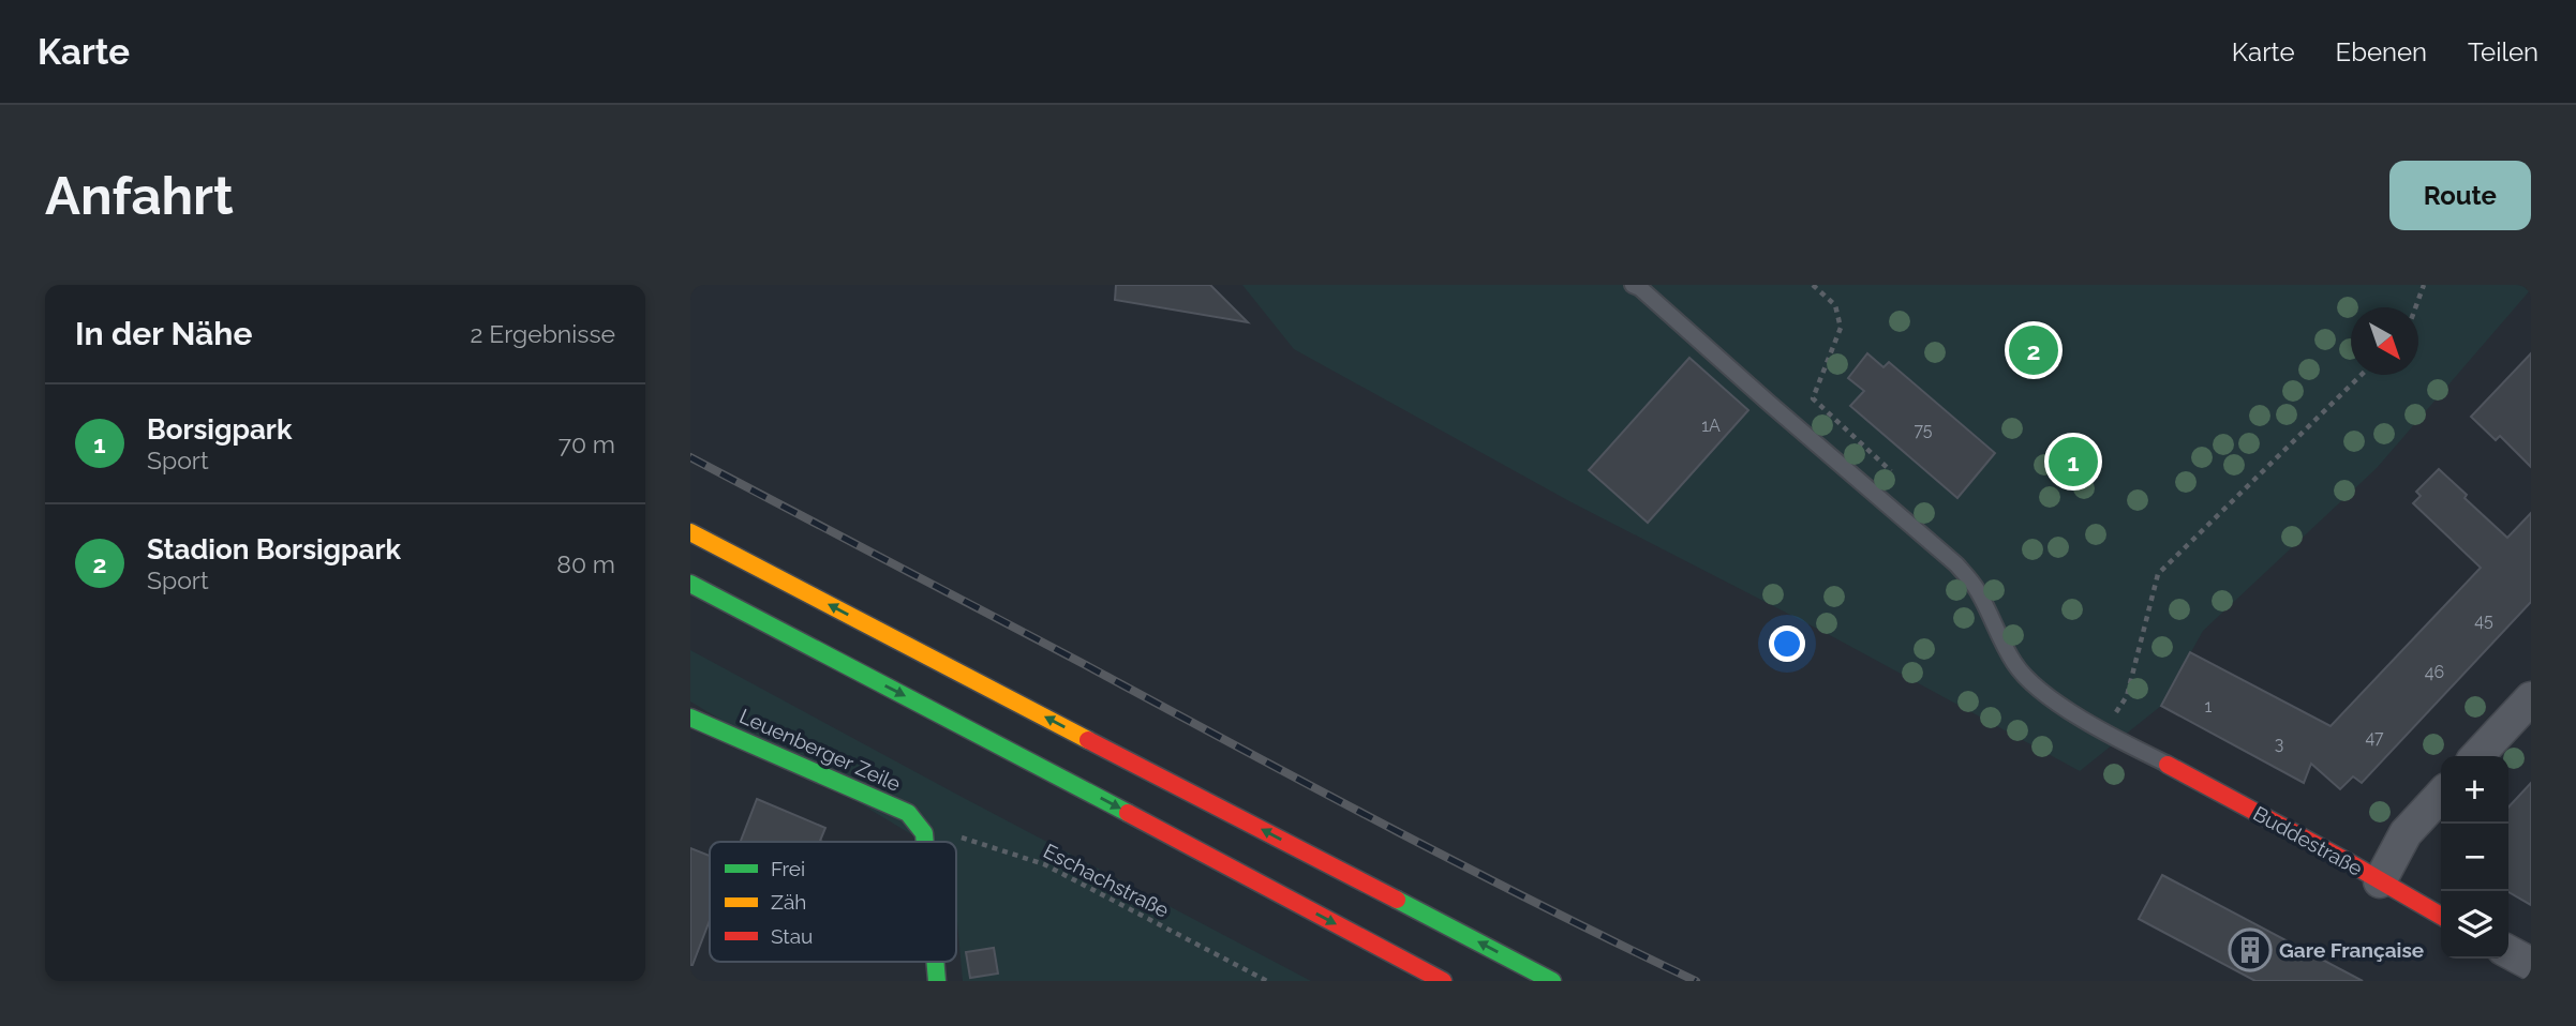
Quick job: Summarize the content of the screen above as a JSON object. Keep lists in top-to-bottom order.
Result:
{
  "streets": {
    "main road": ["Leuenberger Zeile", "Buddestraße"],
    "path": ["Eschachstraße"]
  },
  "crossings": [
    ["Leuenberger Zeile", "Eschachstraße"]
  ],
  "places": {
    "building": ["Gare Française"]
  },
  "house_numbers": [
    "1A",
    "75",
    "45",
    "46",
    "1",
    "47",
    "3"
  ],
  "legend": ["Frei", "Zäh", "Stau"],
  "north": "bottom right",
  "page": {
    "header": "Karte",
    "nav": ["Karte", "Ebenen", "Teilen"],
    "buttons": "Route",
    "title": "Anfahrt",
    "heading": ["In der Nähe", "2 Ergebnisse"],
    "pins": ["2", "1"],
    "list": [
      {
        "mark": "1",
        "name": "Borsigpark",
        "note": "Sport",
        "value": "70 m"
      },
      {
        "mark": "2",
        "name": "Stadion Borsigpark",
        "note": "Sport",
        "value": "80 m"
      }
    ],
    "map_buttons": ["+", "−"]
  }
}
